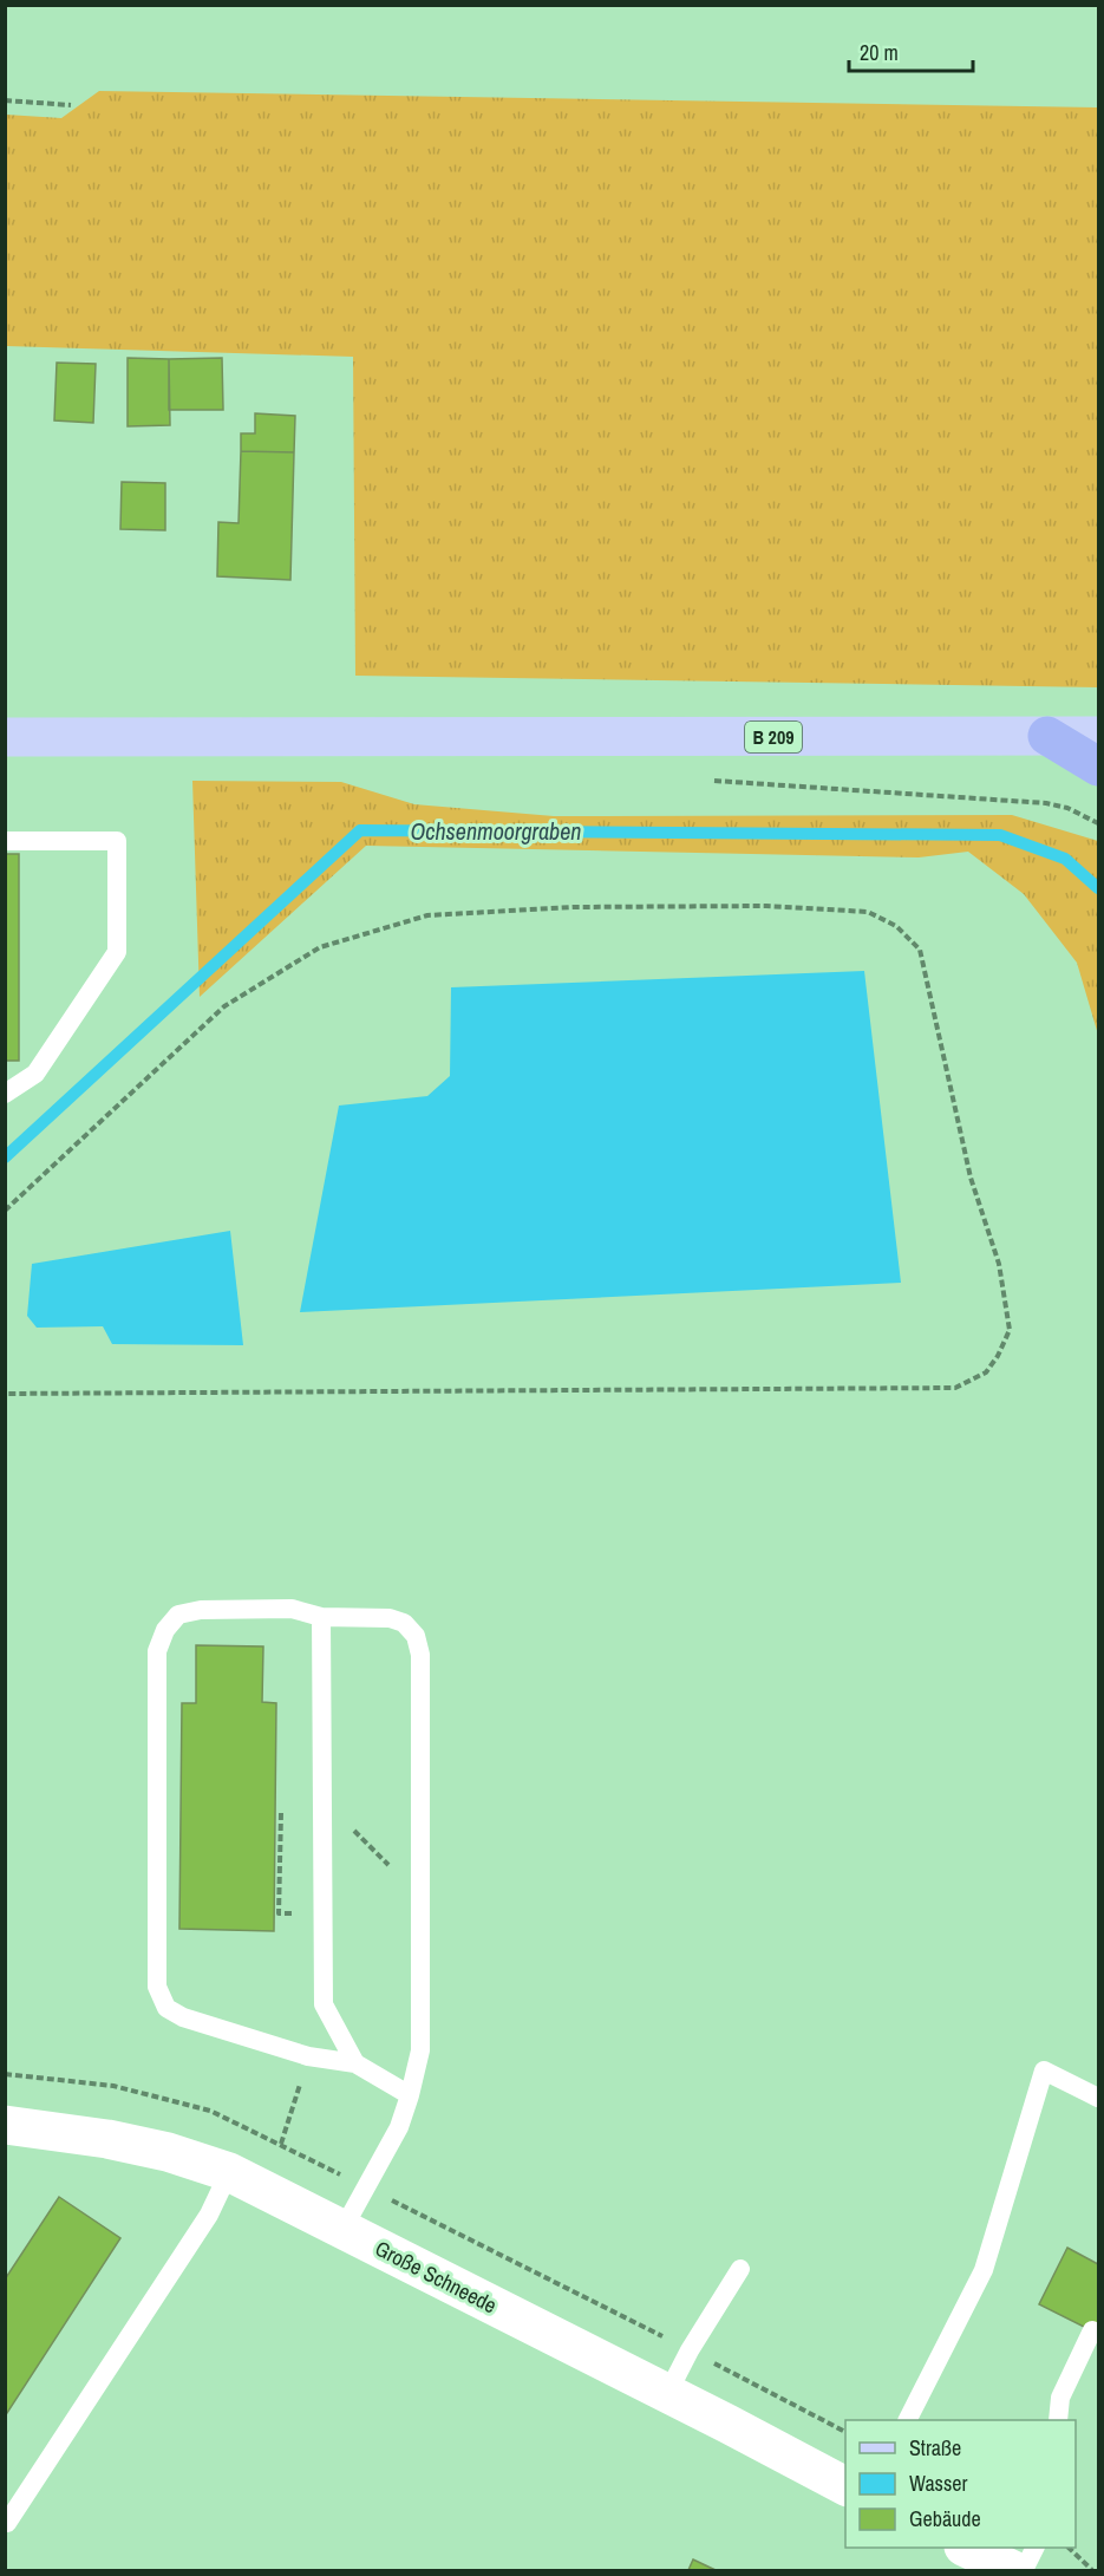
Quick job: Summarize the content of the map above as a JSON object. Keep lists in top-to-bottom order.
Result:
{
  "streets": {
    "main road": ["B 209"],
    "street": ["Große Schneede"]
  },
  "water": ["Ochsenmoorgraben"],
  "legend": ["Straße", "Wasser", "Gebäude"],
  "scale_bar": "20 m"
}
